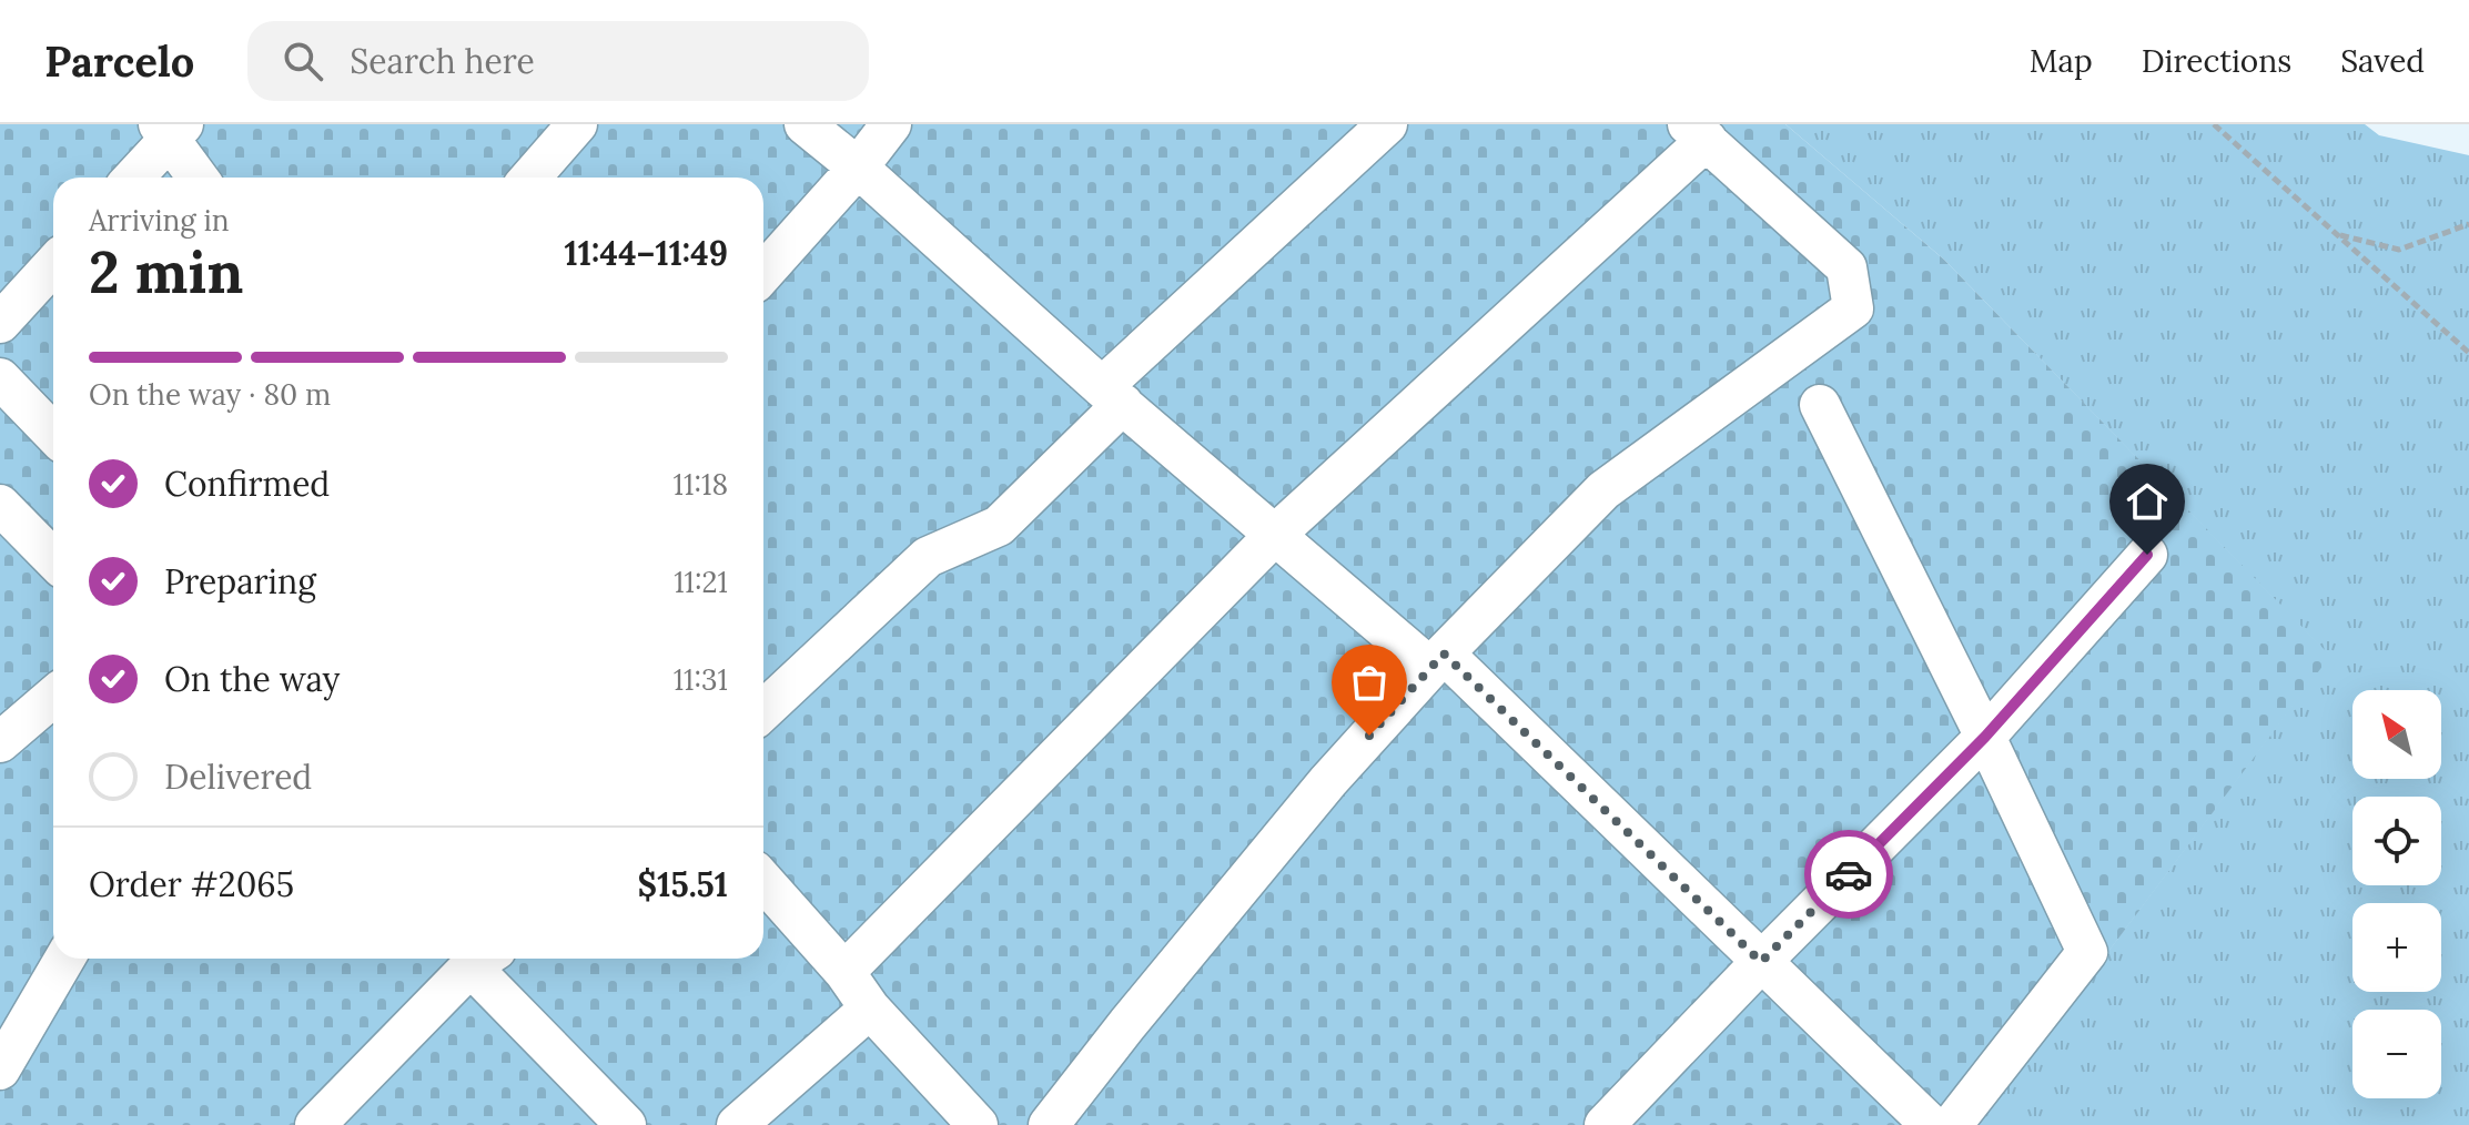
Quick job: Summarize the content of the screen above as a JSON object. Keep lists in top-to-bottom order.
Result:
{
  "north": "top left",
  "page": {
    "header": "Parcelo",
    "search": "Search here",
    "nav": ["Map", "Directions", "Saved"],
    "heading": ["2 min", "Arriving in", "11:44–11:49"],
    "panel": ["Order #2065", "$15.51"],
    "bar": "On the way · 80 m",
    "list": [
      ["Confirmed", "11:18"],
      ["Preparing", "11:21"],
      ["On the way", "11:31"],
      "Delivered"
    ],
    "map_buttons": ["+", "−"]
  }
}
